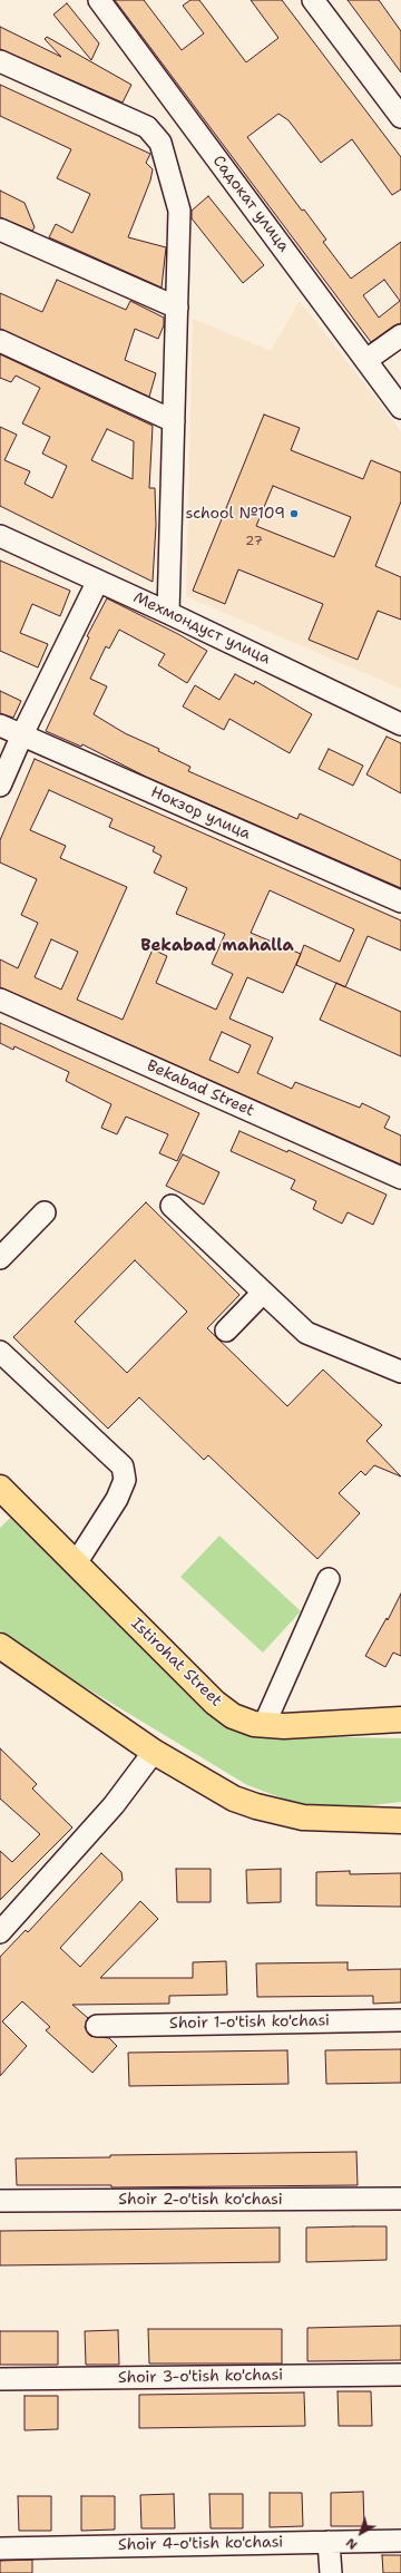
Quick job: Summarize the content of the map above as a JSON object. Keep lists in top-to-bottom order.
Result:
{
  "streets": {
    "main road": ["Istirohat Street"],
    "street": [
      "Садокат улица",
      "Мехмондуст улица",
      "Нокзор улица",
      "Bekabad Street",
      "Shoir 1-o'tish ko'chasi",
      "Shoir 2-o'tish ko'chasi",
      "Shoir 3-o'tish ko'chasi",
      "Shoir 4-o'tish ko'chasi"
    ]
  },
  "districts": ["Bekabad mahalla"],
  "places": ["school №109"],
  "house_numbers": ["27"],
  "north": "bottom left"
}
